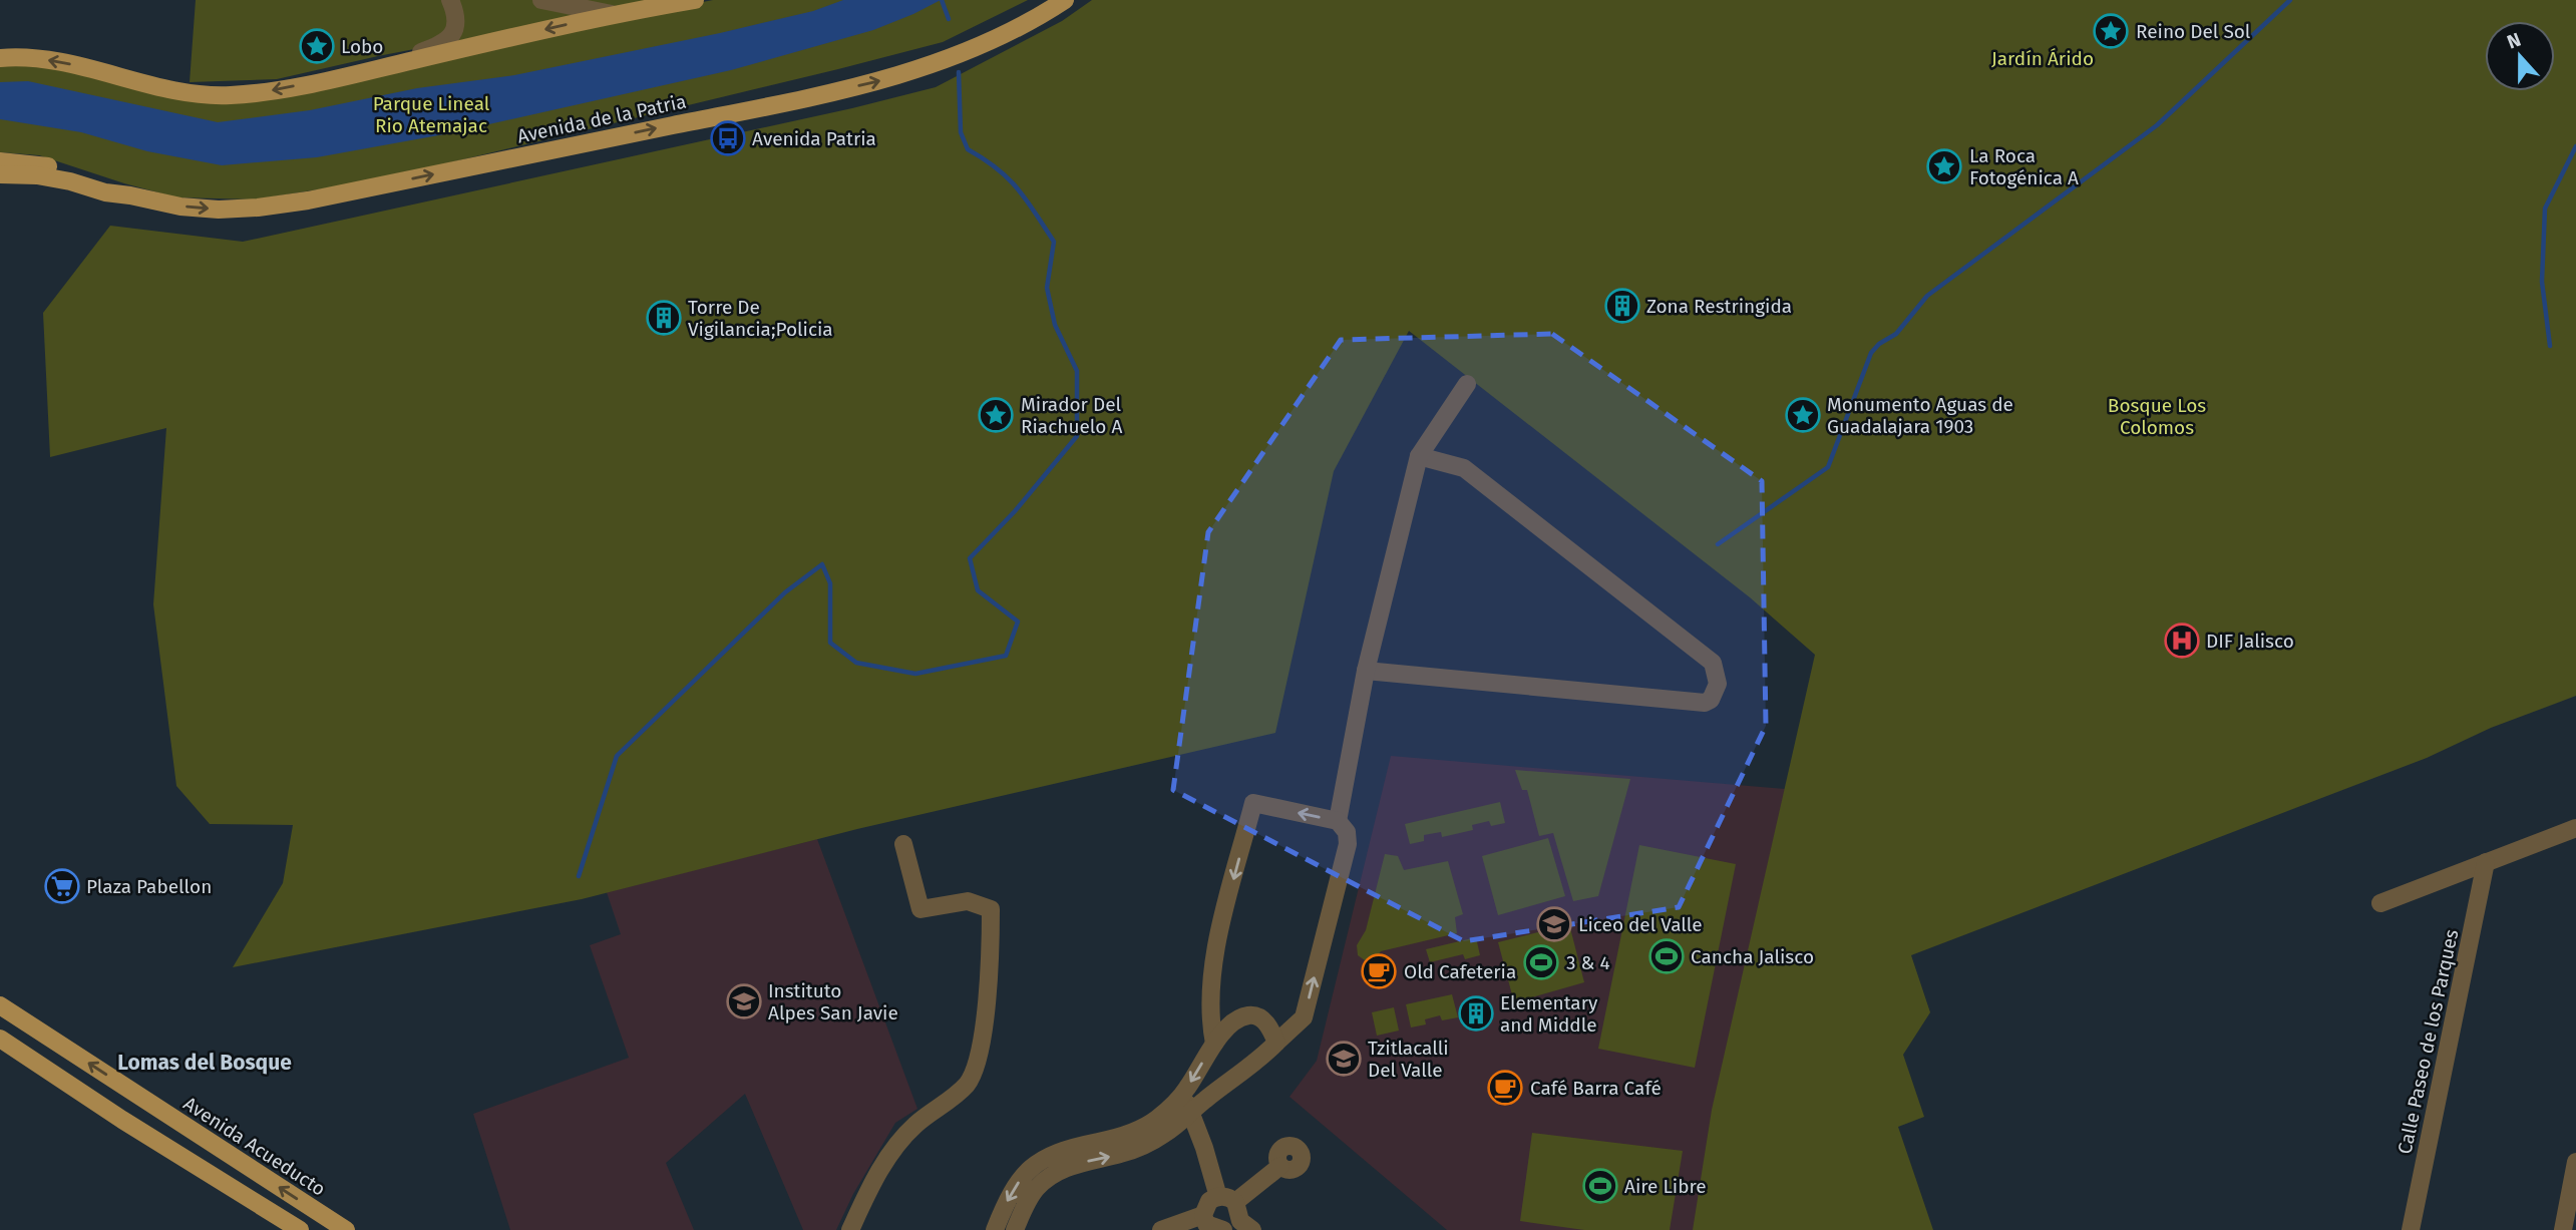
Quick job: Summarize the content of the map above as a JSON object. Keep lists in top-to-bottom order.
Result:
{
  "streets": {
    "main road": ["Avenida de la Patria", "Avenida Acueducto"],
    "street": ["Calle Paseo de los Parques"]
  },
  "districts": ["Lomas del Bosque"],
  "parks": ["Jardín Árido", "Parque Lineal Rio Atemajac", "Bosque Los Colomos"],
  "places": {
    "place": [
      "Reino Del Sol",
      "Lobo",
      "La Roca Fotogénica A",
      "Mirador Del Riachuelo A",
      "Monumento Aguas de Guadalajara 1903"
    ],
    "bus stop": ["Avenida Patria"],
    "building": ["Zona Restringida", "Torre De Vigilancia;Policia", "Elementary and Middle"],
    "hospital": ["DIF Jalisco"],
    "supermarket": ["Plaza Pabellon"],
    "school or university": ["Liceo del Valle", "Instituto Alpes San Javie", "Tzitlacalli Del Valle"],
    "sports": ["Cancha Jalisco", "3 & 4", "Aire Libre"],
    "cafe": ["Old Cafeteria", "Café Barra Café"]
  },
  "north": "top"
}
